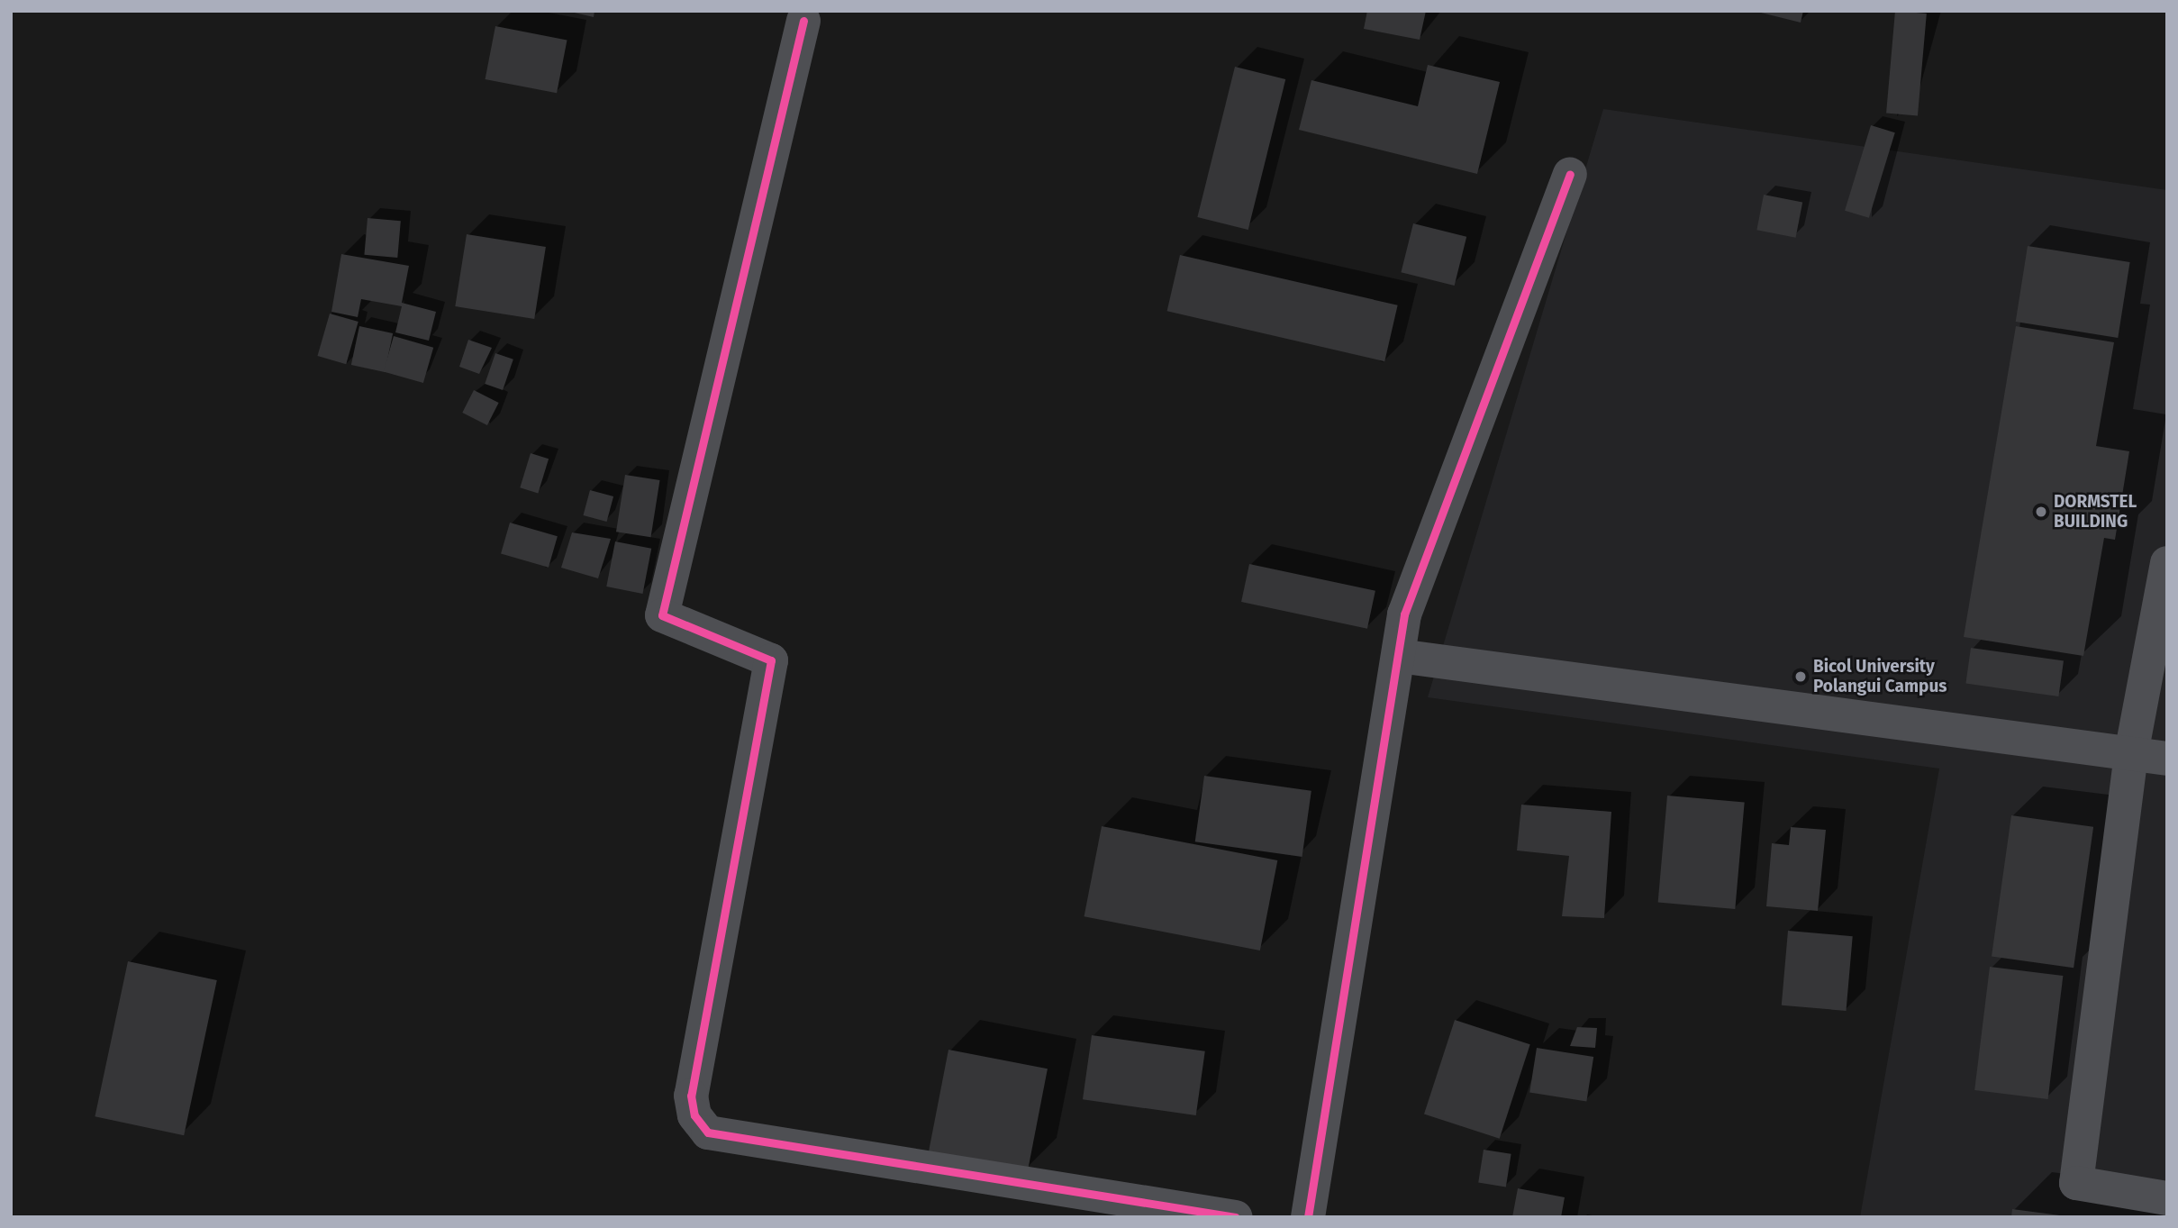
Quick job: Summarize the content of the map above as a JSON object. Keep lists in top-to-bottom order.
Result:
{
  "places": ["DORMSTEL BUILDING", "Bicol University Polangui Campus"]
}
